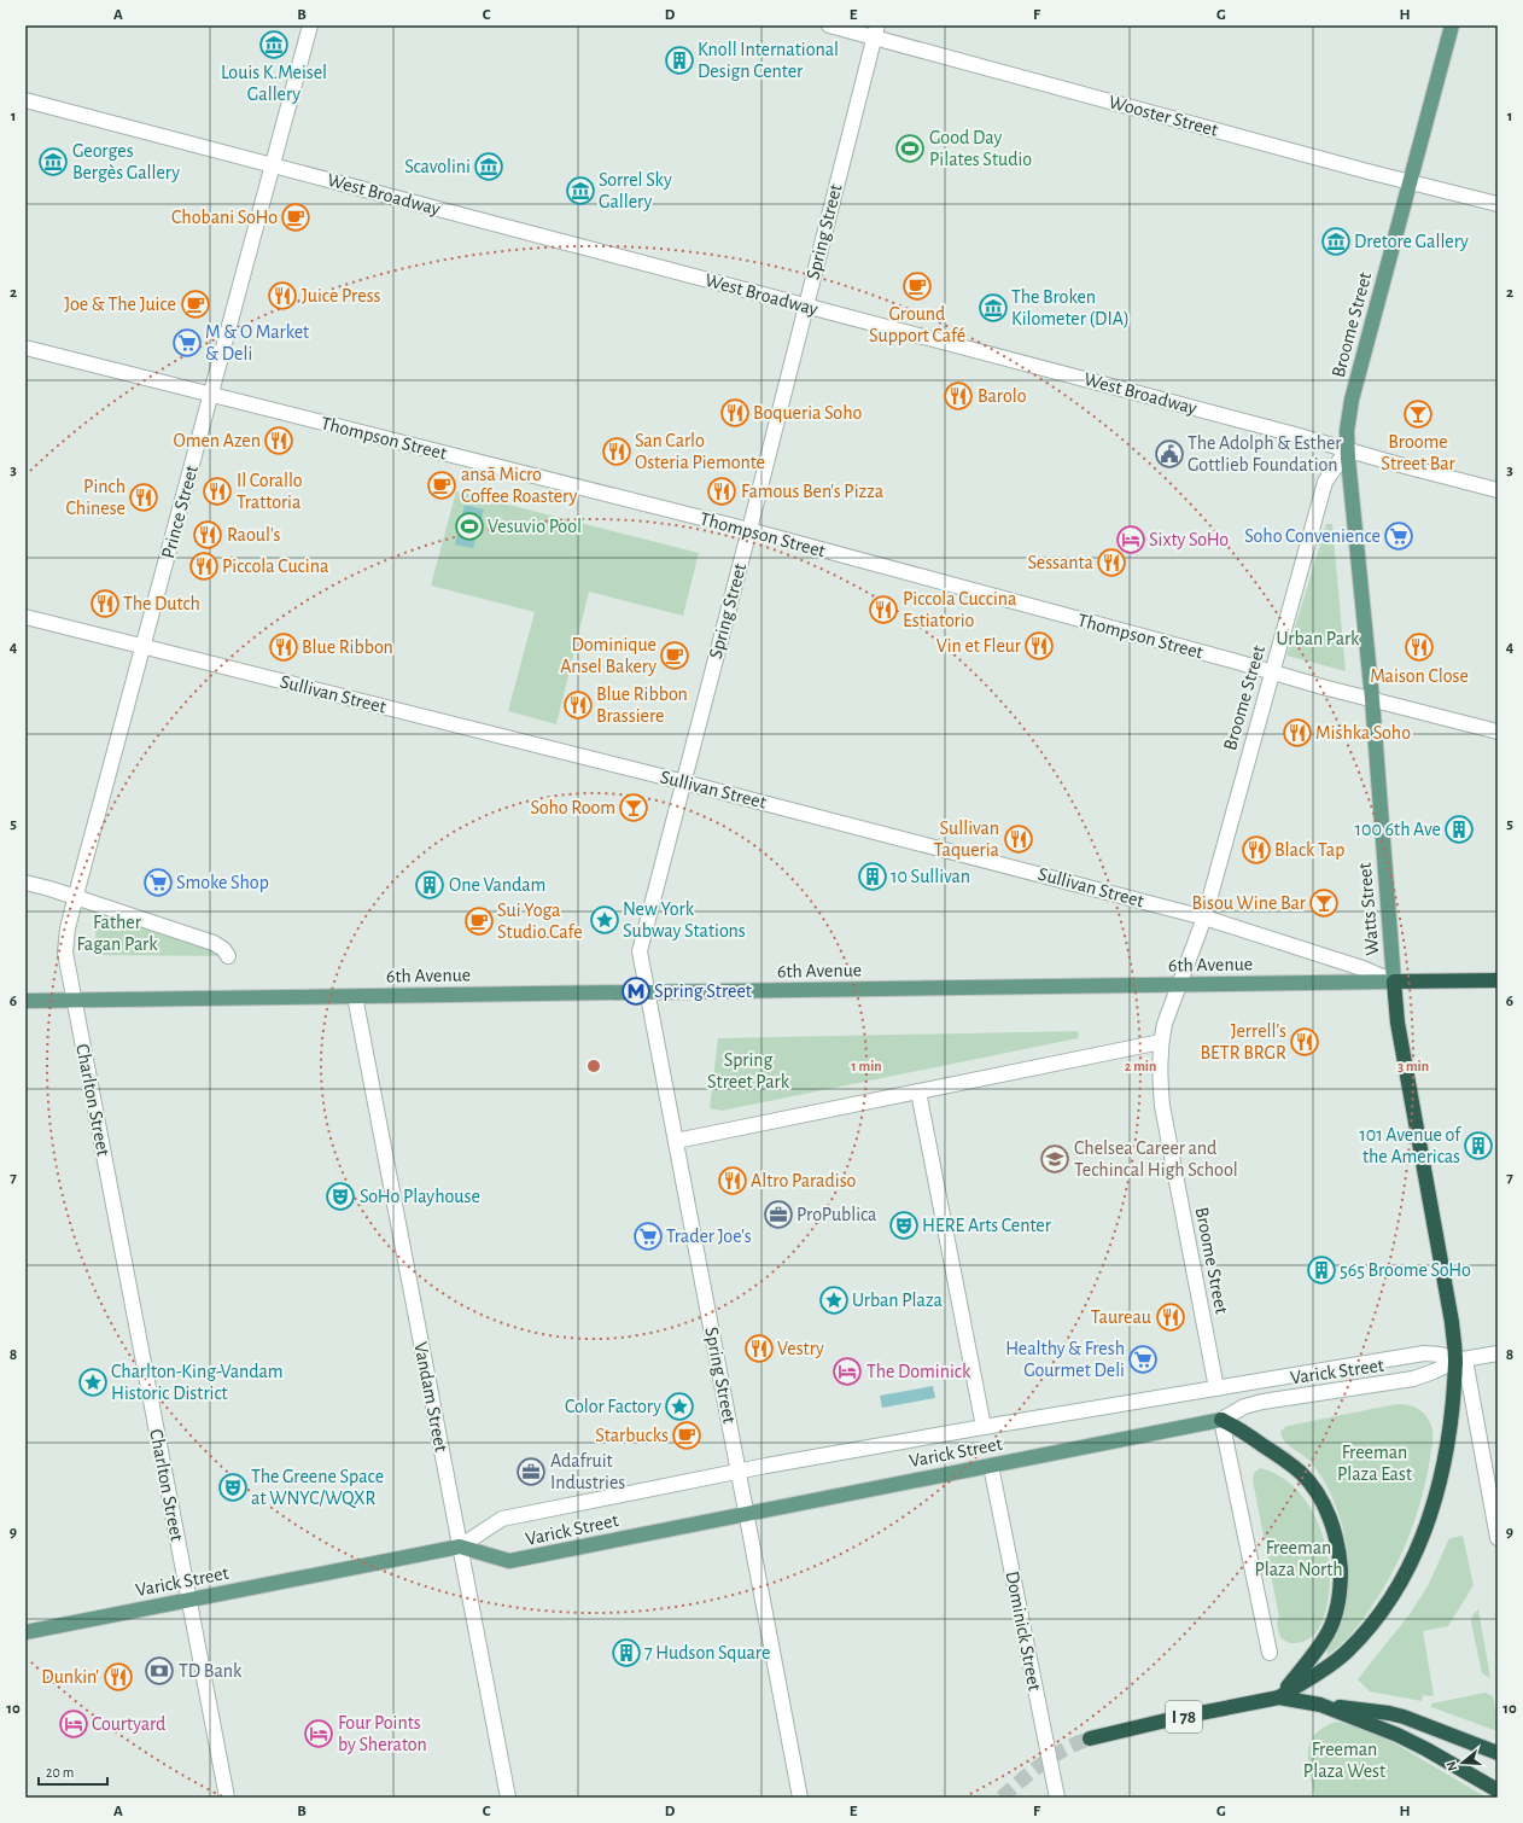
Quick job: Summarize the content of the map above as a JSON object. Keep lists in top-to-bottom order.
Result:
{
  "streets": {
    "highway": ["Watts Street", "6th Avenue", "I 78"],
    "main road": ["Broome Street", "Varick Street"],
    "street": [
      "Wooster Street",
      "West Broadway",
      "Spring Street",
      "Thompson Street",
      "Prince Street",
      "Sullivan Street",
      "Charlton Street",
      "Vandam Street",
      "Dominick Street"
    ]
  },
  "crossings": [
    ["Wooster Street", "Spring Street"],
    ["Wooster Street", "Broome Street"],
    ["West Broadway", "Spring Street"],
    ["West Broadway", "Broome Street"],
    ["West Broadway", "Prince Street"],
    ["West Broadway", "Watts Street"],
    ["Spring Street", "Thompson Street"],
    ["Spring Street", "Sullivan Street"],
    ["Spring Street", "6th Avenue"],
    ["Spring Street", "Varick Street"],
    ["Broome Street", "Thompson Street"],
    ["Broome Street", "Sullivan Street"],
    ["Broome Street", "Watts Street"],
    ["Broome Street", "6th Avenue"],
    ["Broome Street", "Varick Street"],
    ["Thompson Street", "Prince Street"],
    ["Thompson Street", "Watts Street"],
    ["Prince Street", "Sullivan Street"],
    ["Prince Street", "6th Avenue"],
    ["Prince Street", "Charlton Street"],
    ["Sullivan Street", "Watts Street"],
    ["Sullivan Street", "6th Avenue"],
    ["Watts Street", "6th Avenue"],
    ["Watts Street", "Varick Street"],
    ["6th Avenue", "Charlton Street"],
    ["6th Avenue", "Vandam Street"],
    ["Charlton Street", "Varick Street"],
    ["Varick Street", "Vandam Street"],
    ["Varick Street", "Dominick Street"]
  ],
  "parks": [
    "Urban Park",
    "Father Fagan Park",
    "Spring Street Park",
    "Freeman Plaza East",
    "Freeman Plaza North",
    "Freeman Plaza West"
  ],
  "places": {
    "museum": [
      "Louis K.Meisel Gallery",
      "Georges Bergès Gallery",
      "Scavolini",
      "Sorrel Sky Gallery",
      "Dretore Gallery",
      "The Broken Kilometer (DIA)"
    ],
    "building": [
      "Knoll International Design Center",
      "100 6th Ave",
      "10 Sullivan",
      "One Vandam",
      "101 Avenue of the Americas",
      "565 Broome SoHo",
      "7 Hudson Square"
    ],
    "sports": ["Good Day Pilates Studio", "Vesuvio Pool"],
    "cafe": [
      "Chobani SoHo",
      "Ground Support Café",
      "Joe & The Juice",
      "ansā Micro Coffee Roastery",
      "Dominique Ansel Bakery",
      "Sui Yoga Studio.Cafe",
      "Starbucks"
    ],
    "restaurant": [
      "Juice Press",
      "Barolo",
      "Boqueria Soho",
      "Omen Azen",
      "San Carlo Osteria Piemonte",
      "Il Corallo Trattoria",
      "Famous Ben's Pizza",
      "Pinch Chinese",
      "Raoul's",
      "Sessanta",
      "Piccola Cucina",
      "The Dutch",
      "Piccola Cuccina Estiatorio",
      "Vin et Fleur",
      "Blue Ribbon",
      "Maison Close",
      "Blue Ribbon Brassiere",
      "Mishka Soho",
      "Sullivan Taqueria",
      "Black Tap",
      "Jerrell's BETR BRGR",
      "Altro Paradiso",
      "Taureau",
      "Vestry",
      "Dunkin'"
    ],
    "supermarket": [
      "M & O Market & Deli",
      "Soho Convenience",
      "Smoke Shop",
      "Trader Joe's",
      "Healthy & Fresh Gourmet Deli"
    ],
    "bar": ["Broome Street Bar", "Soho Room", "Bisou Wine Bar"],
    "public building": ["The Adolph & Esther Gottlieb Foundation"],
    "hotel": [
      "Sixty SoHo",
      "The Dominick",
      "Courtyard",
      "Four Points by Sheraton"
    ],
    "place": [
      "New York Subway Stations",
      "Urban Plaza",
      "Charlton-King-Vandam Historic District",
      "Color Factory"
    ],
    "metro station": ["Spring Street"],
    "school or university": ["Chelsea Career and Techincal High School"],
    "theatre": ["SoHo Playhouse", "HERE Arts Center", "The Greene Space at WNYC/WQXR"],
    "office": ["ProPublica", "Adafruit Industries"],
    "bank": ["TD Bank"]
  },
  "scale_bar": "20 m",
  "north": "left",
  "grid": {
    "columns": [
      "A",
      "B",
      "C",
      "D",
      "E",
      "F",
      "G",
      "H"
    ],
    "rows": [
      "1",
      "2",
      "3",
      "4",
      "5",
      "6",
      "7",
      "8",
      "9",
      "10"
    ]
  },
  "rings": ["1 min", "2 min", "3 min"]
}
